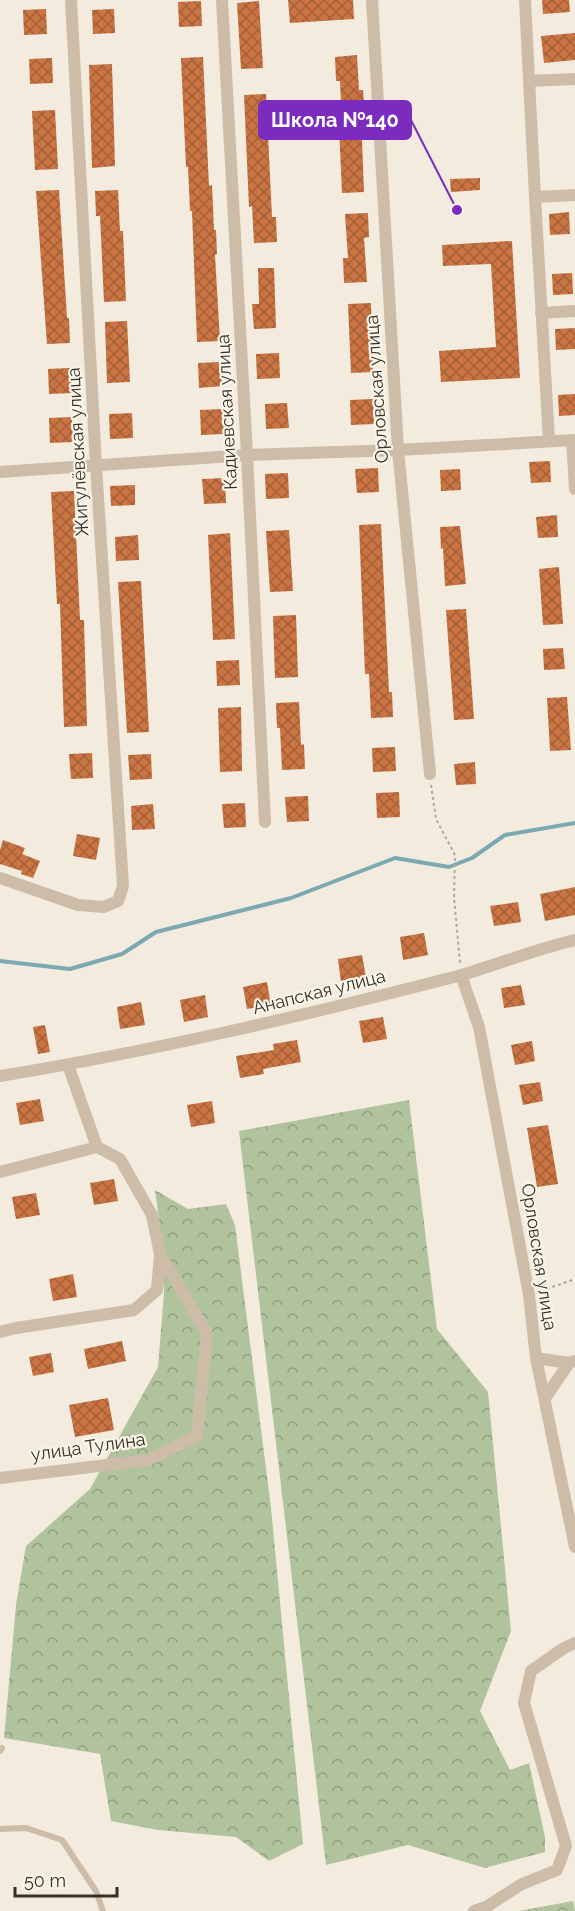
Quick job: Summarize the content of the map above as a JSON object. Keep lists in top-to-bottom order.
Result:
{
  "streets": {
    "street": [
      "Орловская улица",
      "Кадиевская улица",
      "Жигулёвская улица",
      "Анапская улица",
      "улица Тулина"
    ]
  },
  "crossings": [
    ["Орловская улица", "Анапская улица"]
  ],
  "places": ["Школа №140"],
  "scale_bar": "50 m"
}
